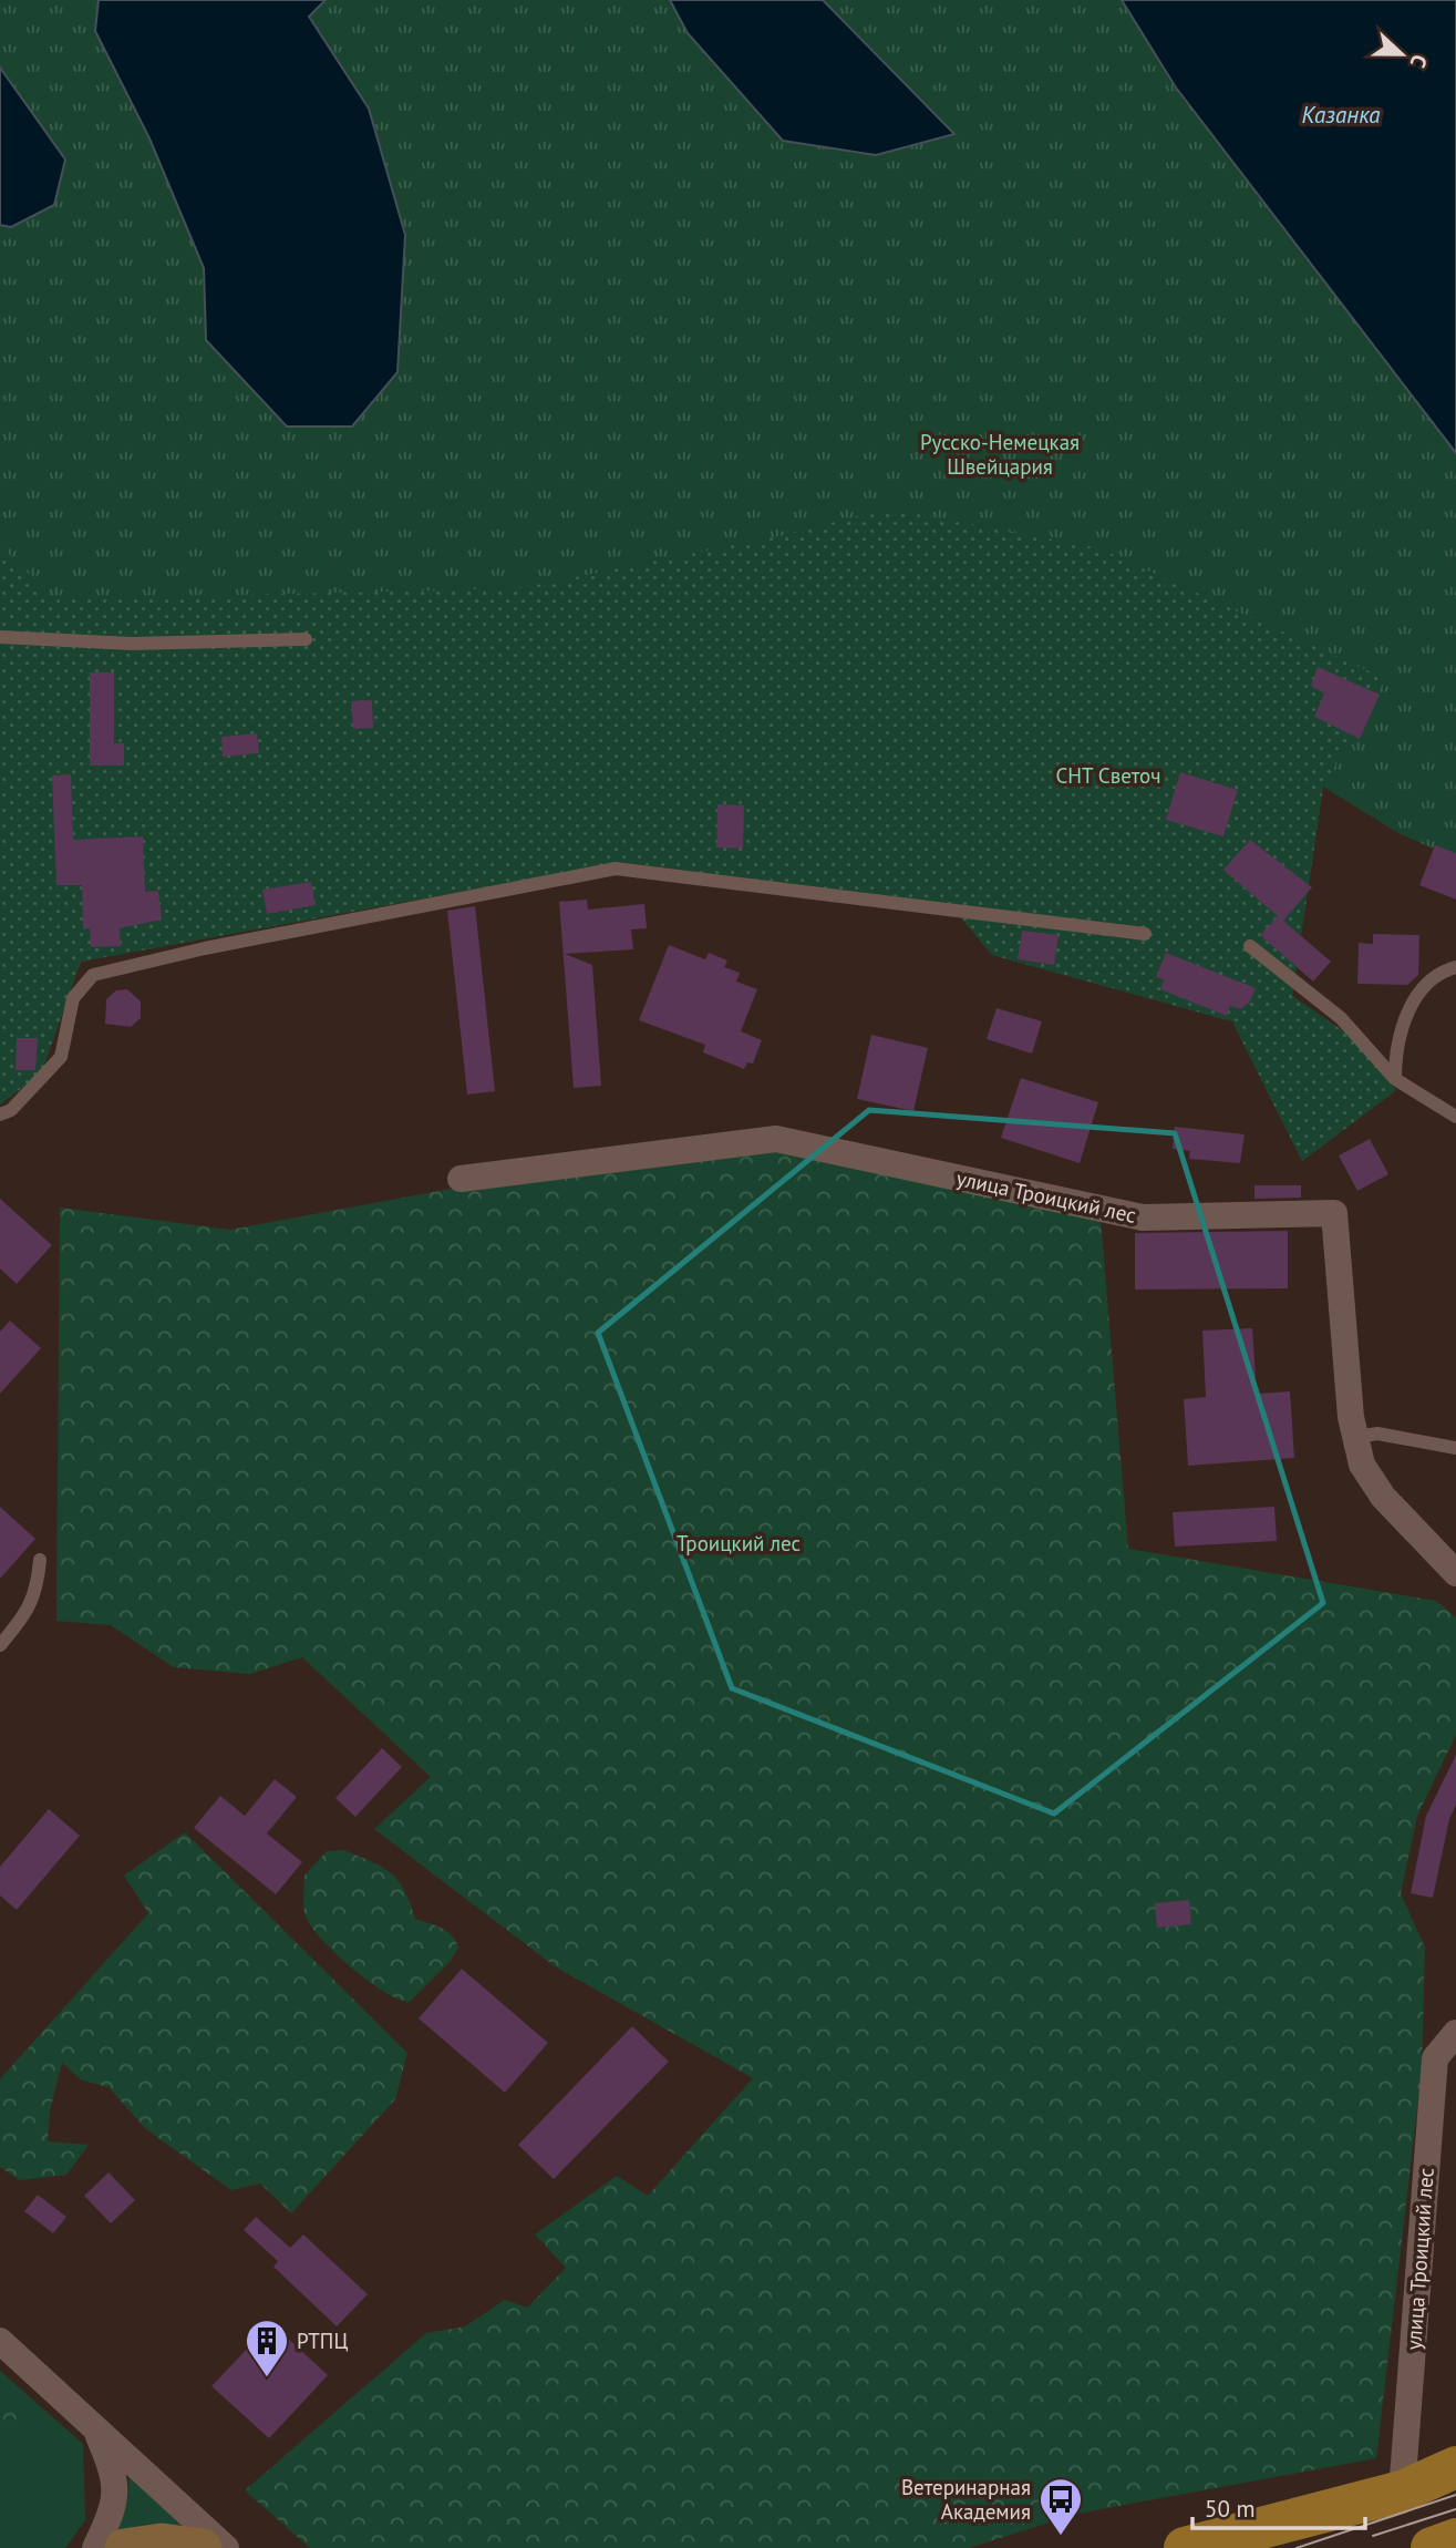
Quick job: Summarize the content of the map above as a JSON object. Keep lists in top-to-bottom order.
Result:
{
  "streets": {
    "street": ["улица Троицкий лес"]
  },
  "water": ["Казанка"],
  "parks": ["Русско-Немецкая Швейцария", "СНТ Светоч", "Троицкий лес"],
  "places": {
    "building": ["РТПЦ"],
    "bus stop": ["Ветеринарная Академия"]
  },
  "scale_bar": "50 m",
  "north": "right"
}
